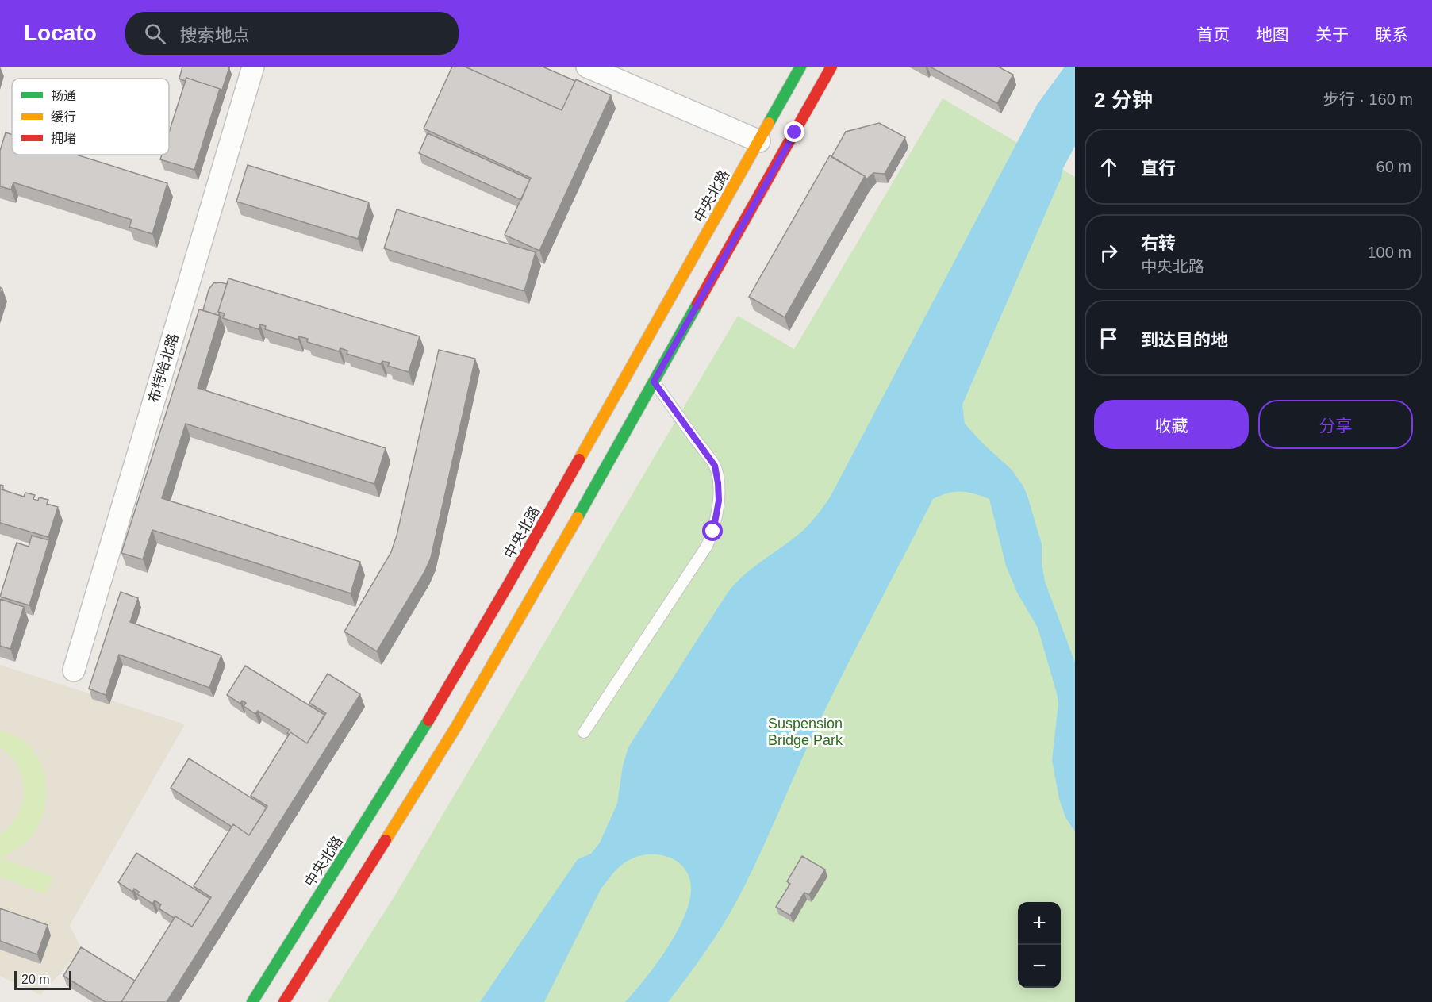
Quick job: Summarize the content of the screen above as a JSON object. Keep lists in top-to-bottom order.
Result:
{
  "streets": {
    "main road": ["中央北路"],
    "street": ["布特哈北路"]
  },
  "parks": ["Suspension Bridge Park"],
  "legend": ["畅通", "缓行", "拥堵"],
  "scale_bar": "20 m",
  "page": {
    "header": "Locato",
    "search": "搜索地点",
    "nav": [
      "首页",
      "地图",
      "关于",
      "联系"
    ],
    "heading": ["2 分钟", "步行 · 160 m"],
    "list": [
      ["直行", "60 m"],
      ["右转", "中央北路", "100 m"],
      "到达目的地"
    ],
    "buttons": ["收藏", "分享"],
    "map_buttons": ["+", "−"],
    "scale": "20 m"
  }
}
